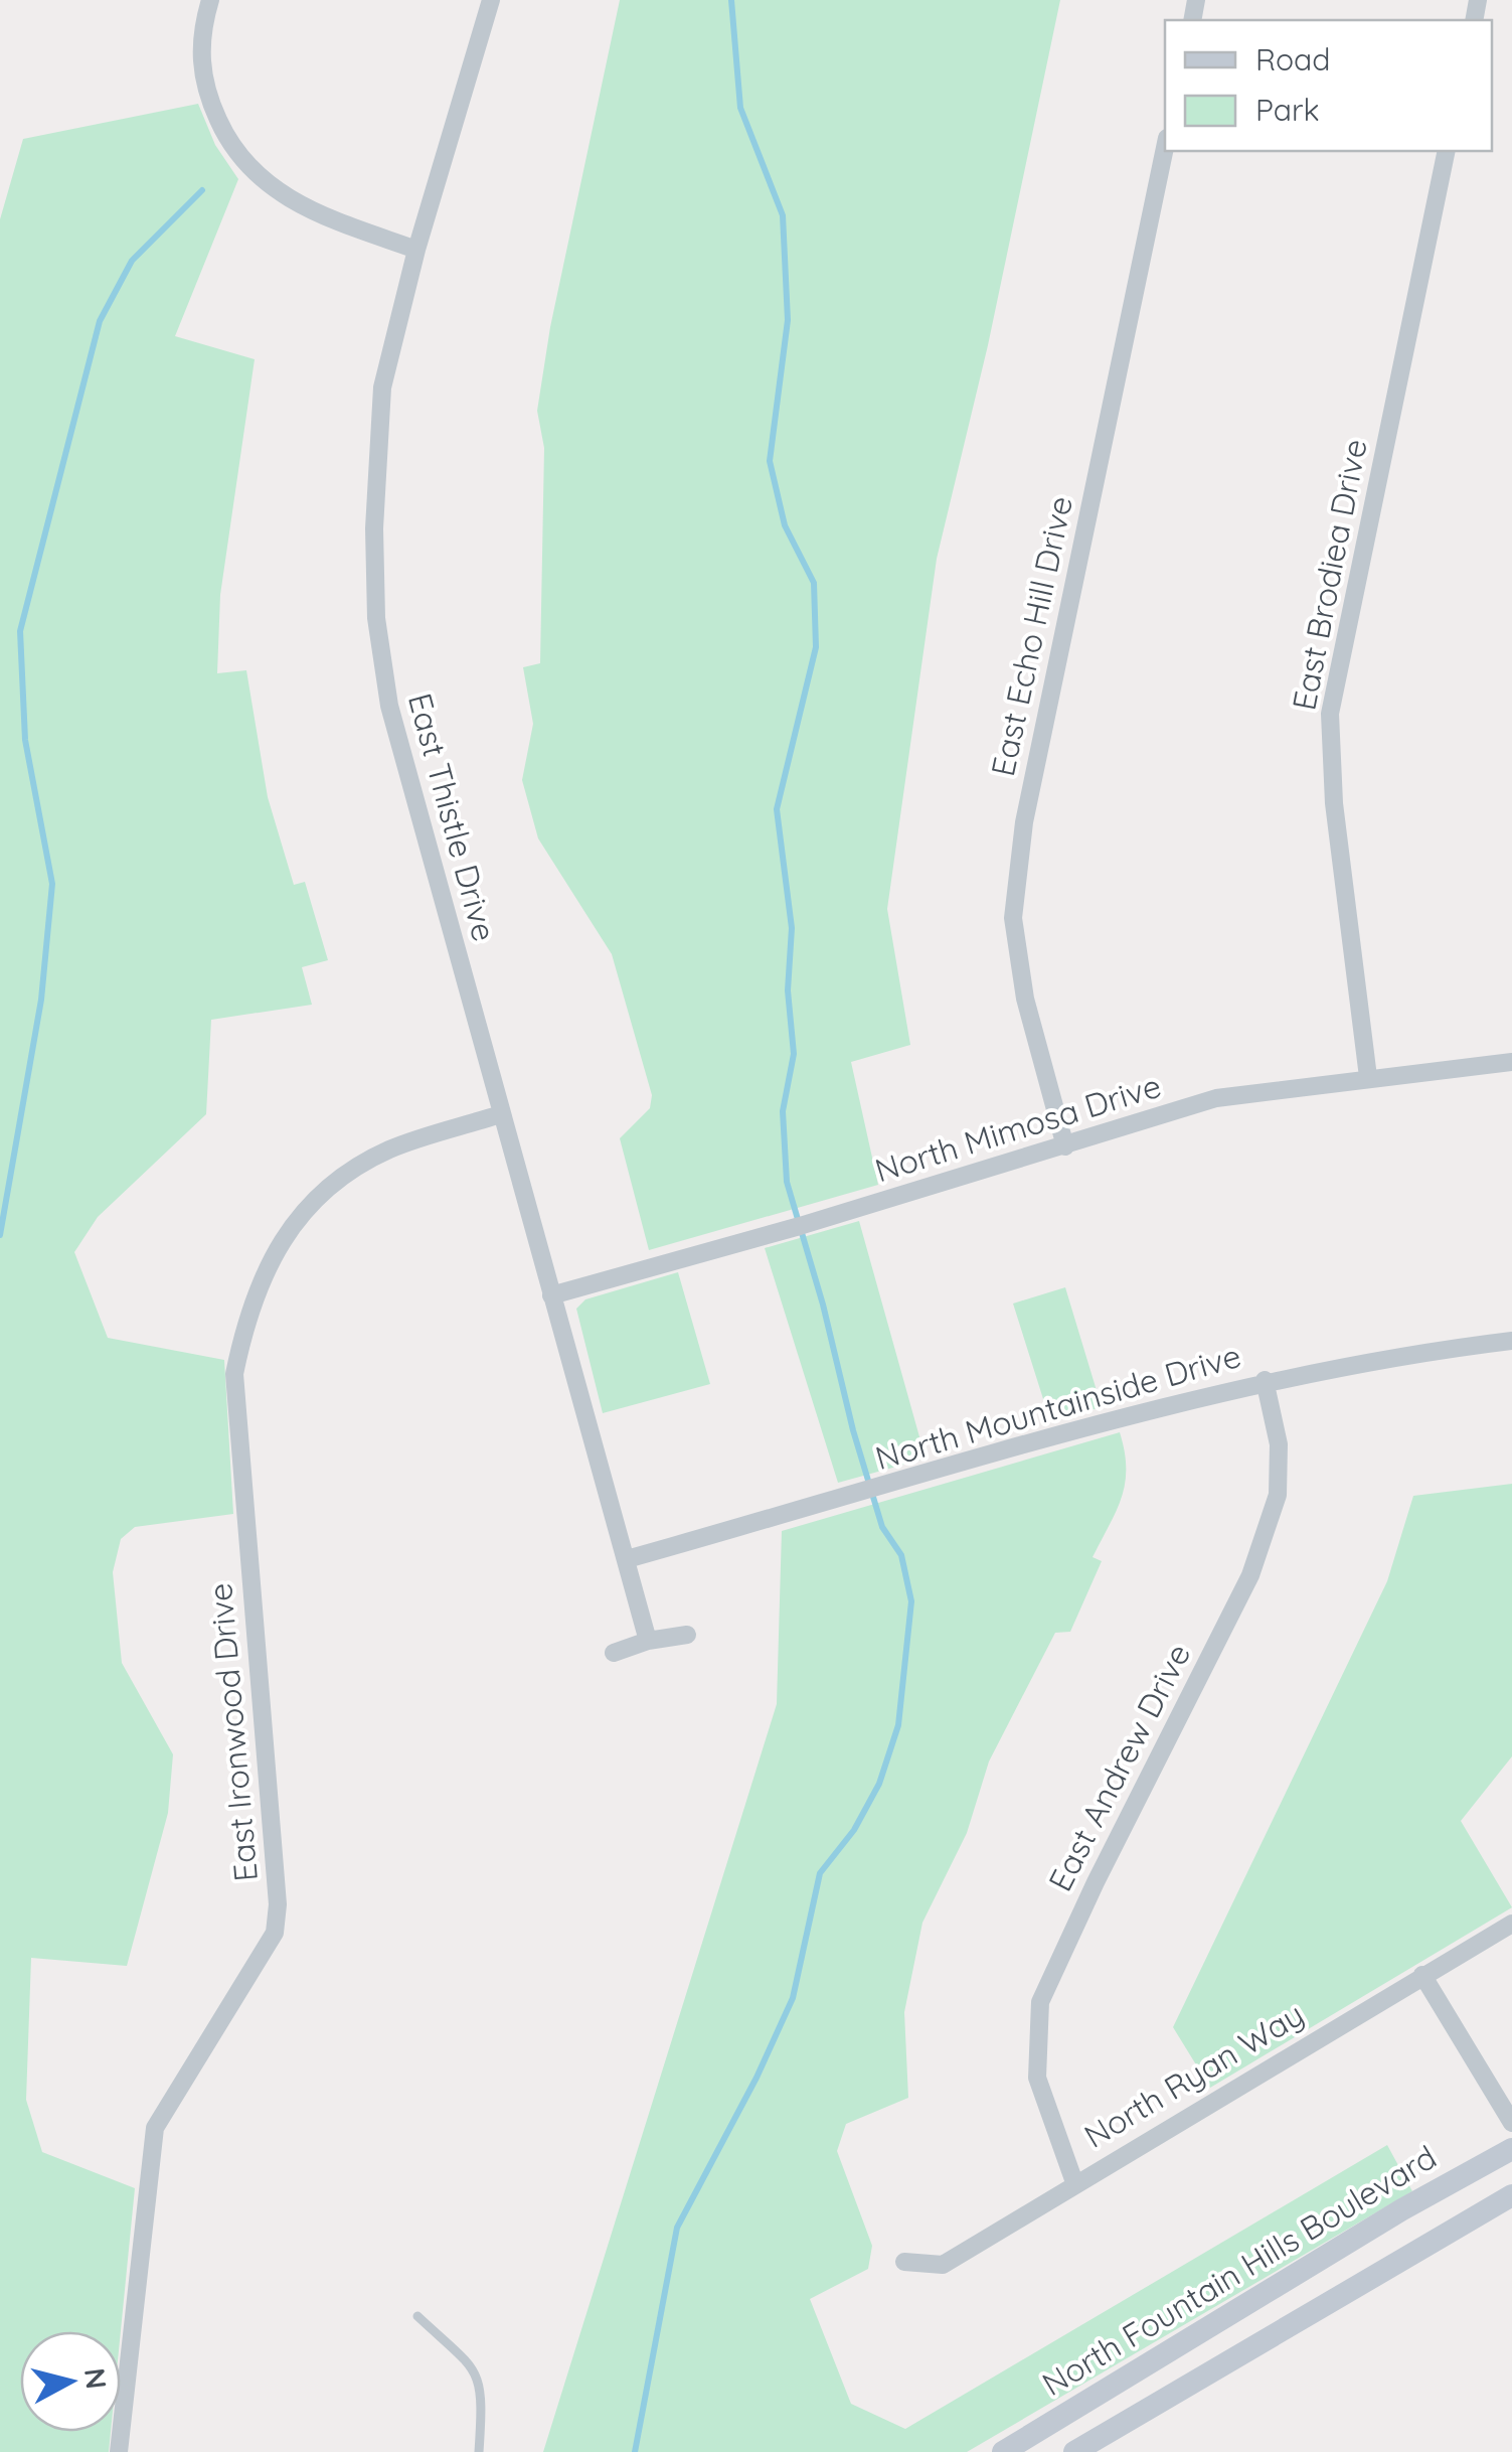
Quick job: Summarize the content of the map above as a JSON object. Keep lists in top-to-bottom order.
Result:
{
  "streets": {
    "main road": ["North Fountain Hills Boulevard"],
    "street": [
      "East Brodiea Drive",
      "East Echo Hill Drive",
      "East Thistle Drive",
      "North Mimosa Drive",
      "North Mountainside Drive",
      "East Ironwood Drive",
      "East Andrew Drive",
      "North Ryan Way"
    ]
  },
  "crossings": [
    ["East Brodiea Drive", "North Mimosa Drive"],
    ["East Echo Hill Drive", "North Mimosa Drive"],
    ["East Thistle Drive", "North Mimosa Drive"],
    ["East Thistle Drive", "North Mountainside Drive"],
    ["East Thistle Drive", "East Ironwood Drive"],
    ["North Mountainside Drive", "East Andrew Drive"],
    ["East Andrew Drive", "North Ryan Way"]
  ],
  "legend": ["Road", "Park"],
  "north": "right"
}
